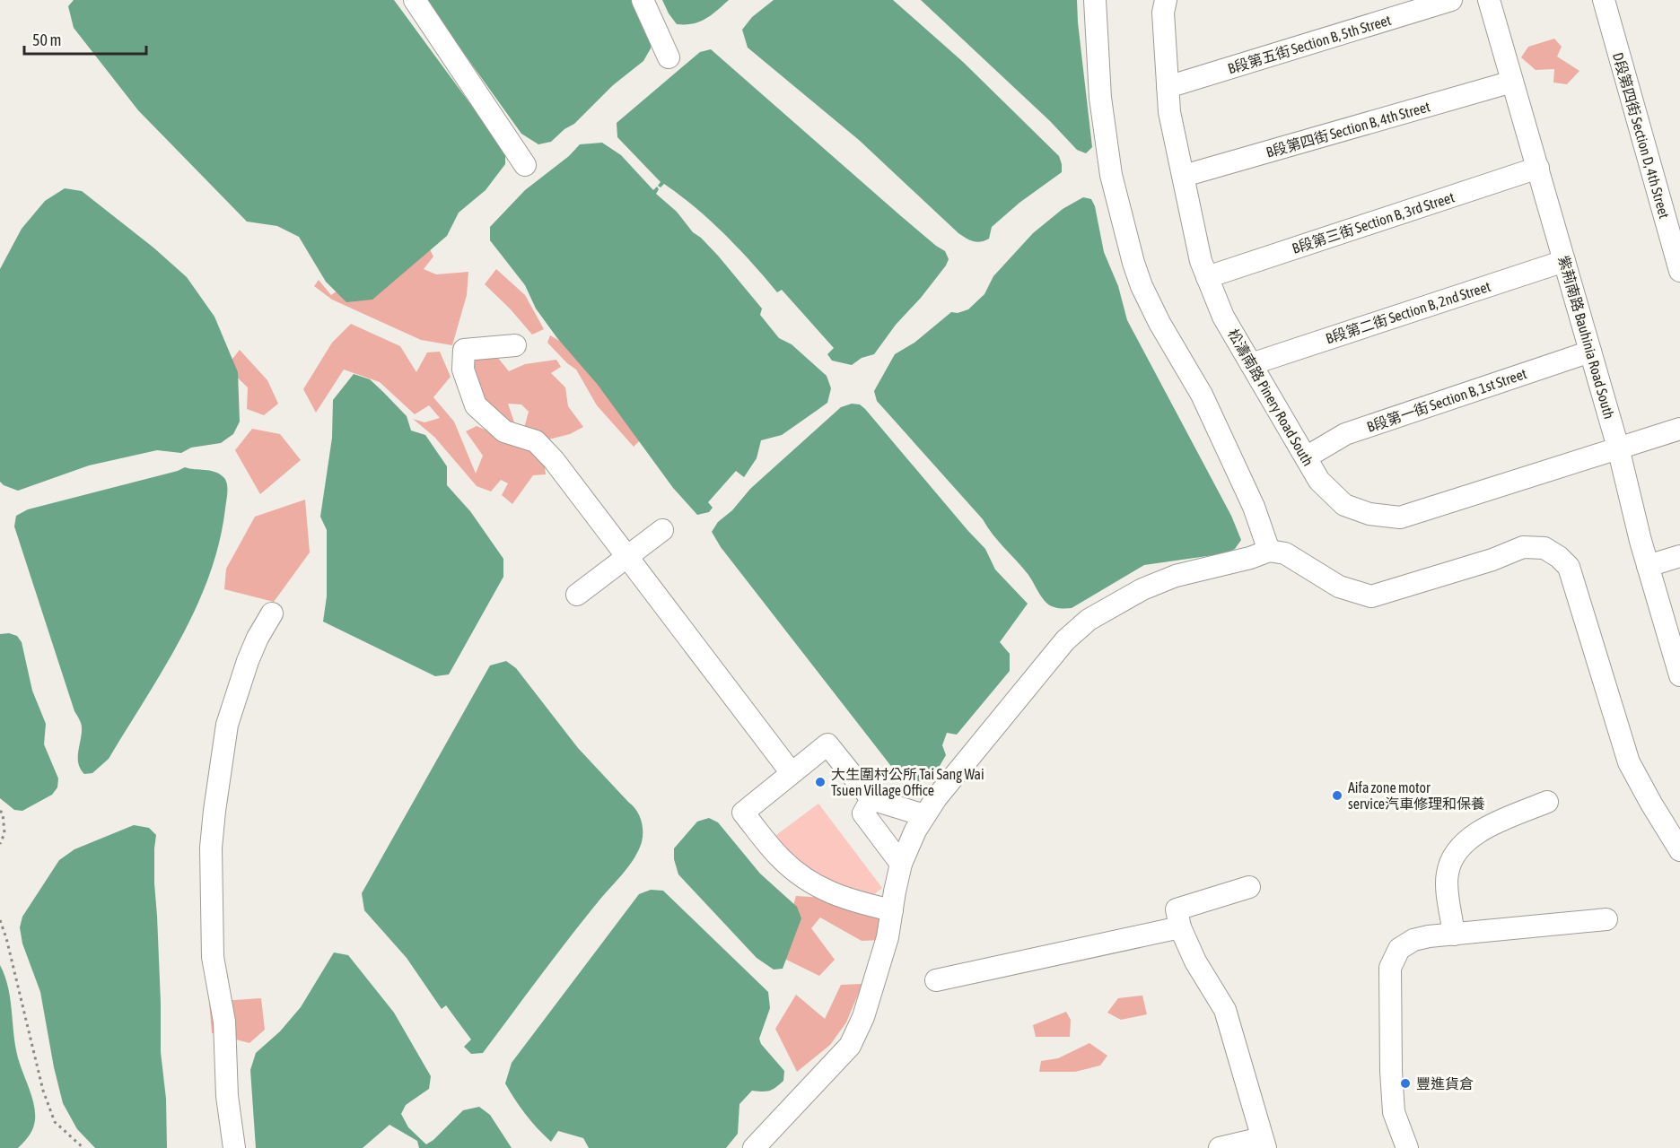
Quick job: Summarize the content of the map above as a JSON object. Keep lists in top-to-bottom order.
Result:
{
  "streets": {
    "street": [
      "B段第五街 Section B, 5th Street",
      "B段第四街 Section B, 4th Street",
      "D段第四街 Section D, 4th Street",
      "B段第三街 Section B, 3rd Street",
      "B段第二街 Section B, 2nd Street",
      "紫荊南路 Bauhinia Road South",
      "松濤南路 Pinery Road South",
      "B段第一街 Section B, 1st Street"
    ]
  },
  "crossings": [
    ["B段第五街 Section B, 5th Street", "松濤南路 Pinery Road South"],
    ["B段第四街 Section B, 4th Street", "紫荊南路 Bauhinia Road South"],
    ["B段第四街 Section B, 4th Street", "松濤南路 Pinery Road South"],
    ["B段第三街 Section B, 3rd Street", "紫荊南路 Bauhinia Road South"],
    ["B段第三街 Section B, 3rd Street", "松濤南路 Pinery Road South"],
    ["B段第二街 Section B, 2nd Street", "紫荊南路 Bauhinia Road South"],
    ["B段第二街 Section B, 2nd Street", "松濤南路 Pinery Road South"],
    ["紫荊南路 Bauhinia Road South", "松濤南路 Pinery Road South"],
    ["紫荊南路 Bauhinia Road South", "B段第一街 Section B, 1st Street"],
    ["松濤南路 Pinery Road South", "B段第一街 Section B, 1st Street"]
  ],
  "places": ["大生圍村公所 Tai Sang Wai Tsuen Village Office", "Aifa zone motor service汽車修理和保養", "豐進貨倉"],
  "scale_bar": "50 m"
}
